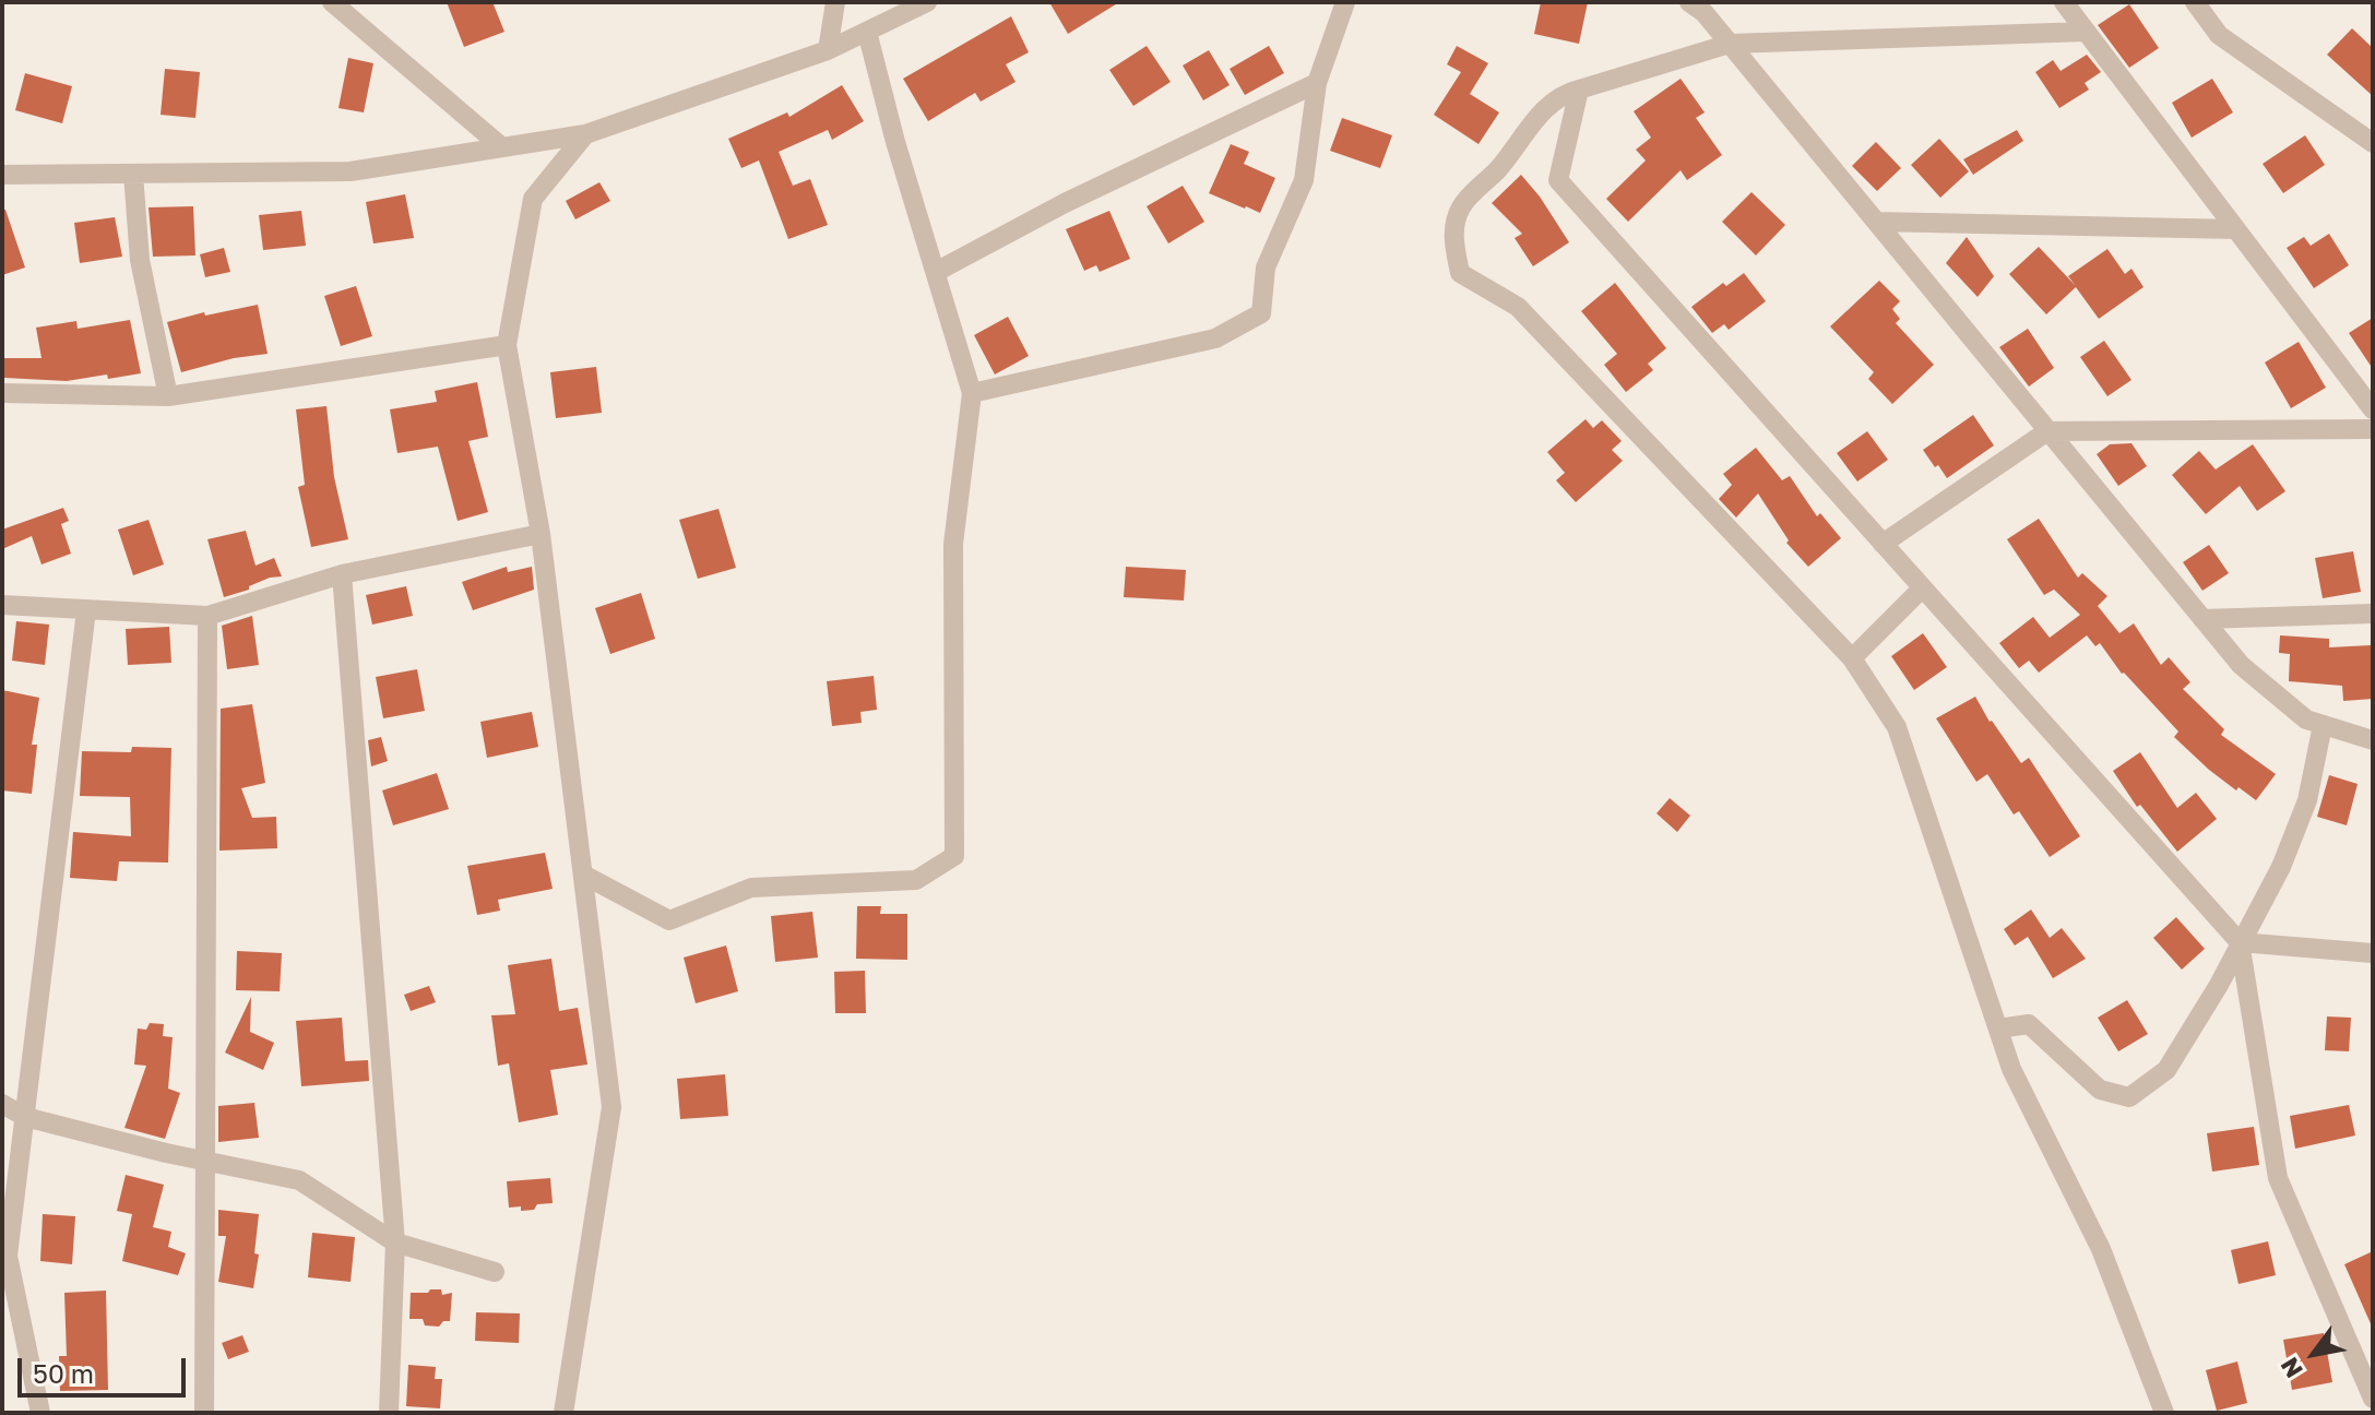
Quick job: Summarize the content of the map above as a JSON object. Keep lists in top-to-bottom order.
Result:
{
  "scale_bar": "50 m",
  "north": "bottom left"
}
